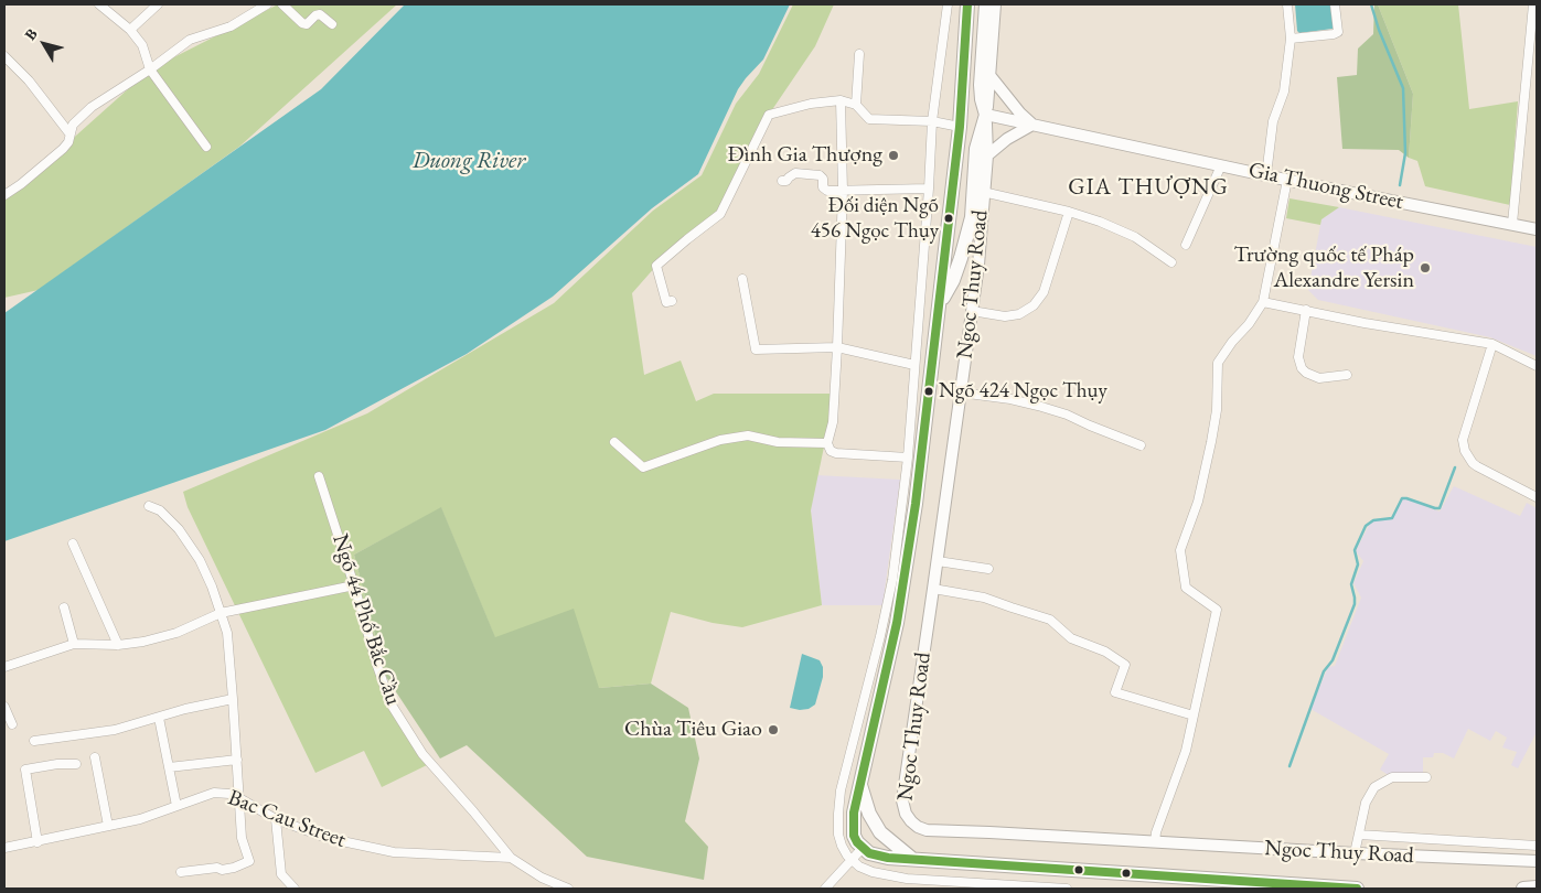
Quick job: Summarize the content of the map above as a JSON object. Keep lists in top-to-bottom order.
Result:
{
  "streets": {
    "main road": ["Ngoc Thuy Road"],
    "street": ["Gia Thuong Street", "Ngõ 44 Phố Bắc Cầu", "Bac Cau Street"]
  },
  "crossings": [
    ["Gia Thuong Street", "Ngoc Thuy Road"],
    ["Ngõ 44 Phố Bắc Cầu", "Bac Cau Street"]
  ],
  "districts": ["GIA THƯỢNG"],
  "water": ["Duong River"],
  "places": [
    "Đình Gia Thượng",
    "Đối diện Ngõ 456 Ngọc Thụy",
    "Trường quốc tế Pháp Alexandre Yersin",
    "Ngõ 424 Ngọc Thụy",
    "Chùa Tiêu Giao"
  ],
  "north": "top left"
}
